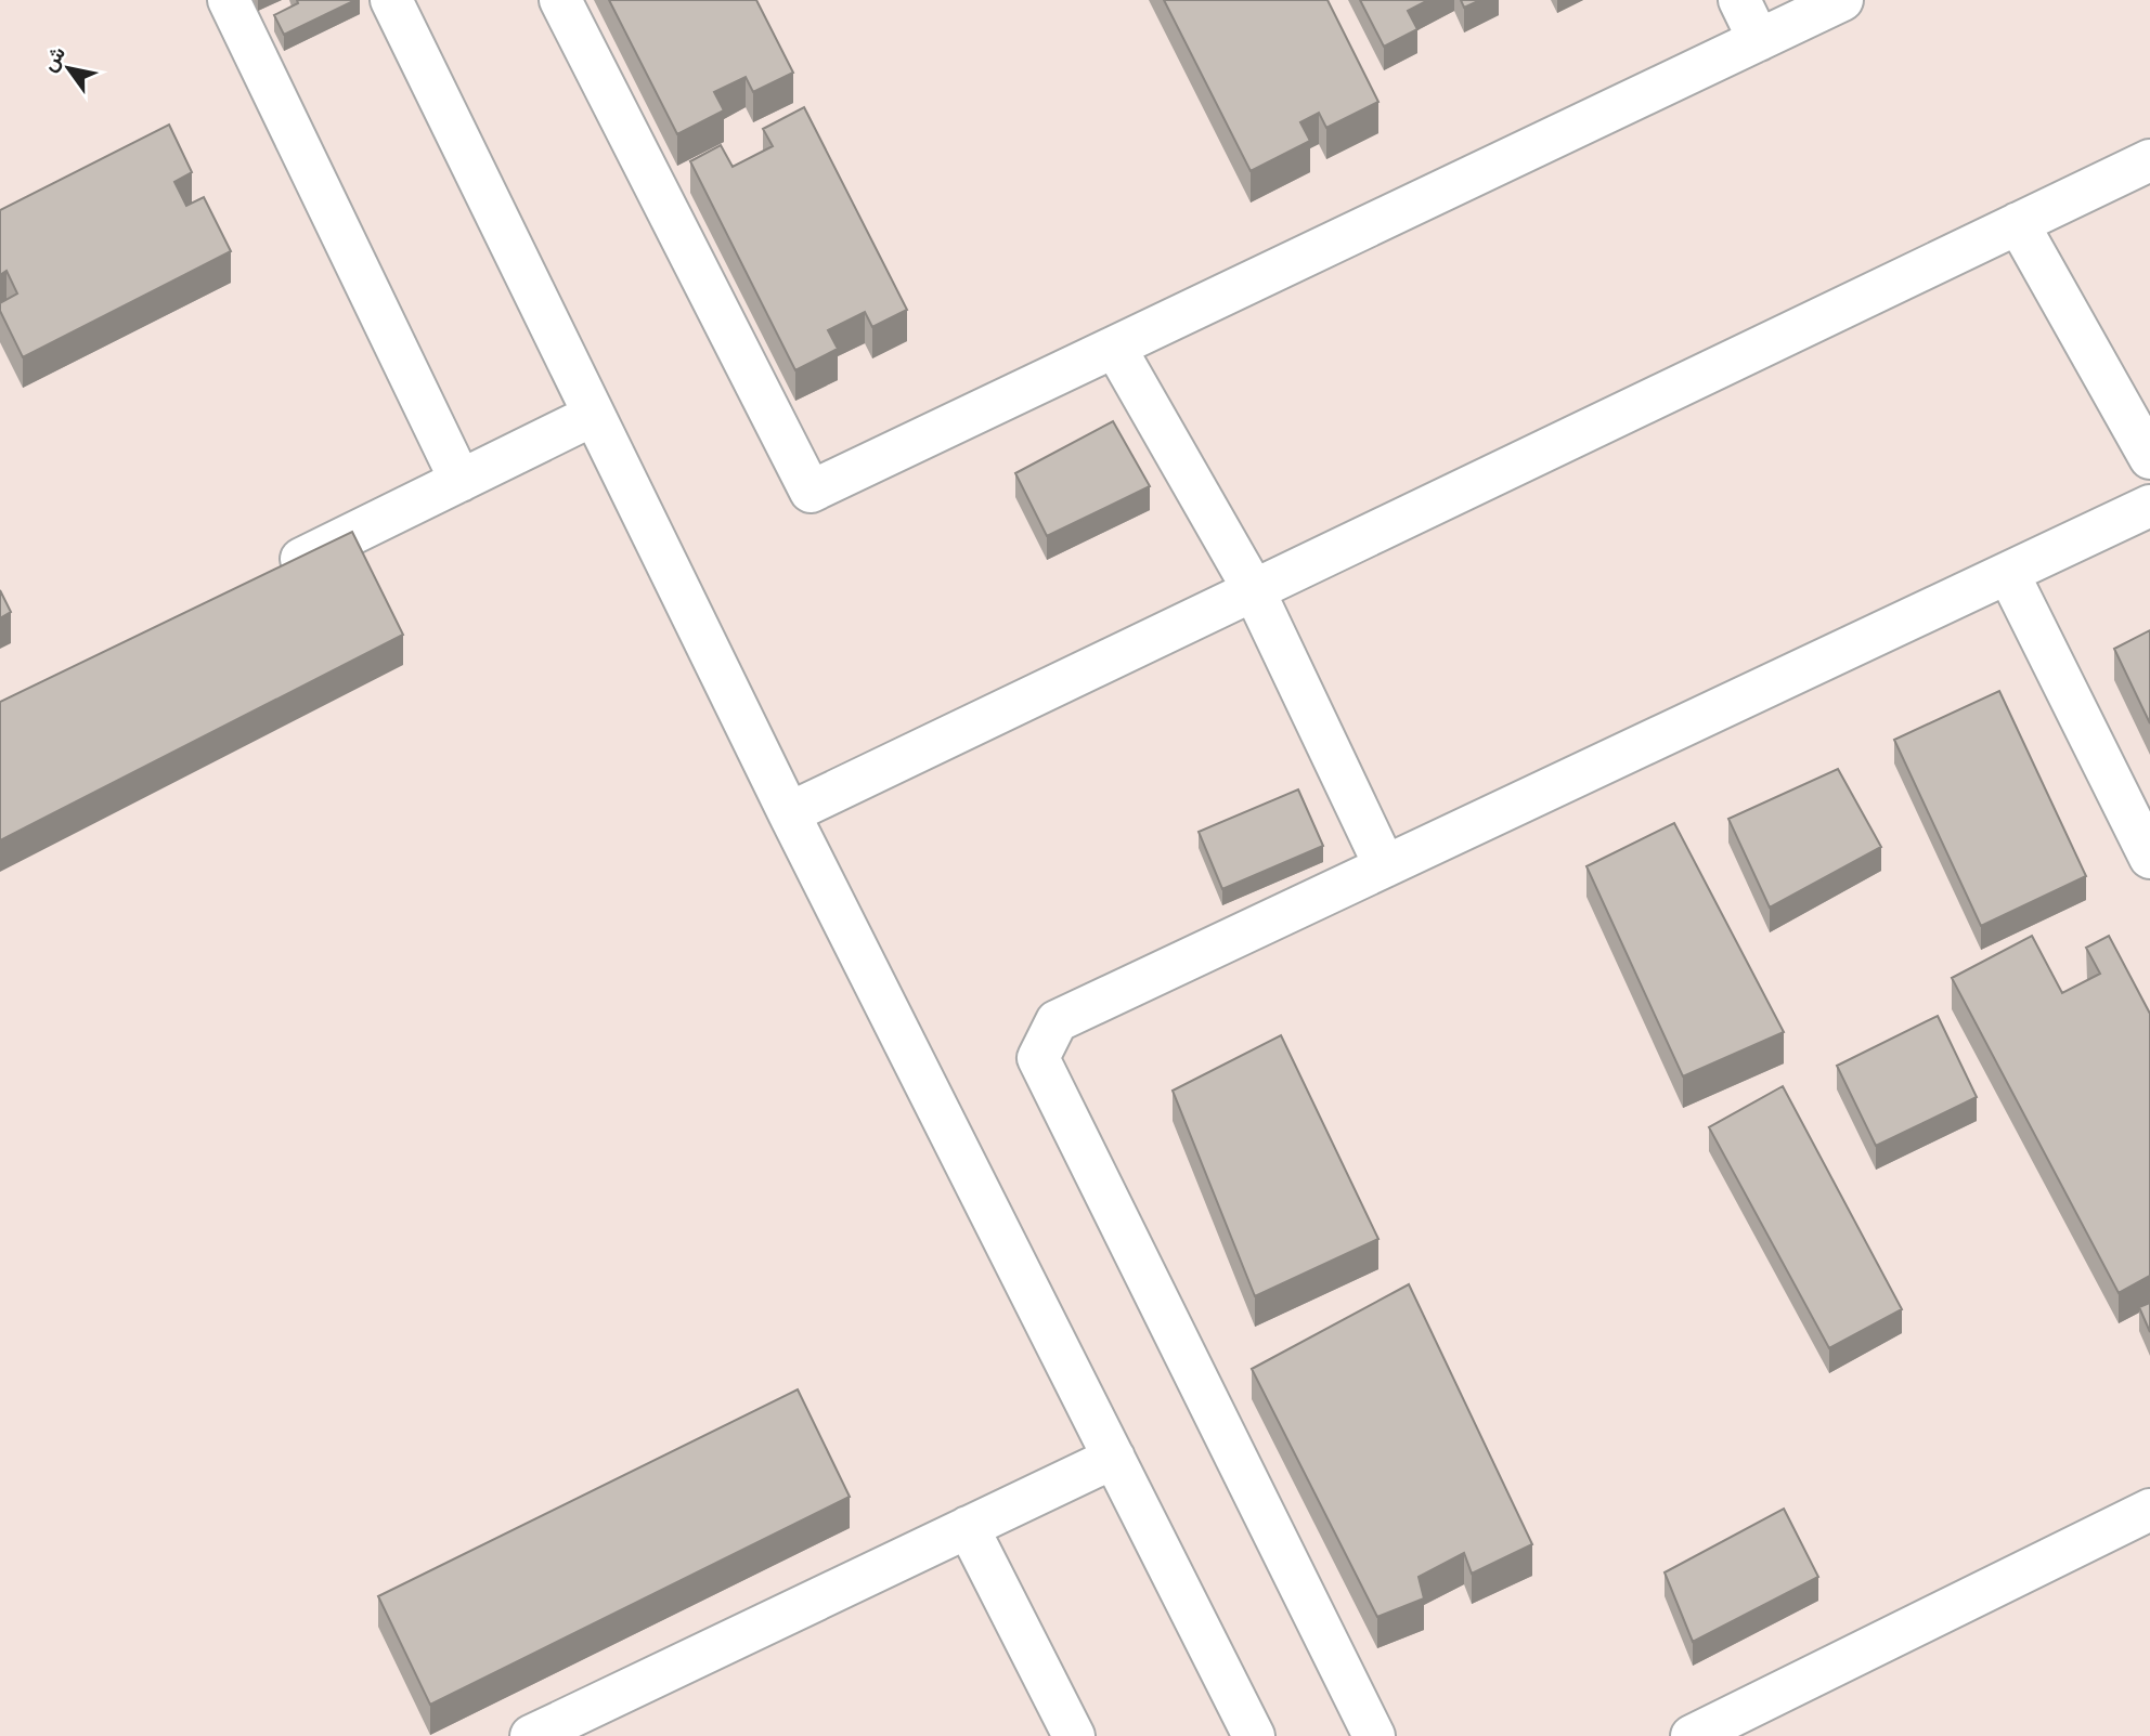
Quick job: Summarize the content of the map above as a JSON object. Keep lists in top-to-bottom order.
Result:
{
  "north": "top left"
}
